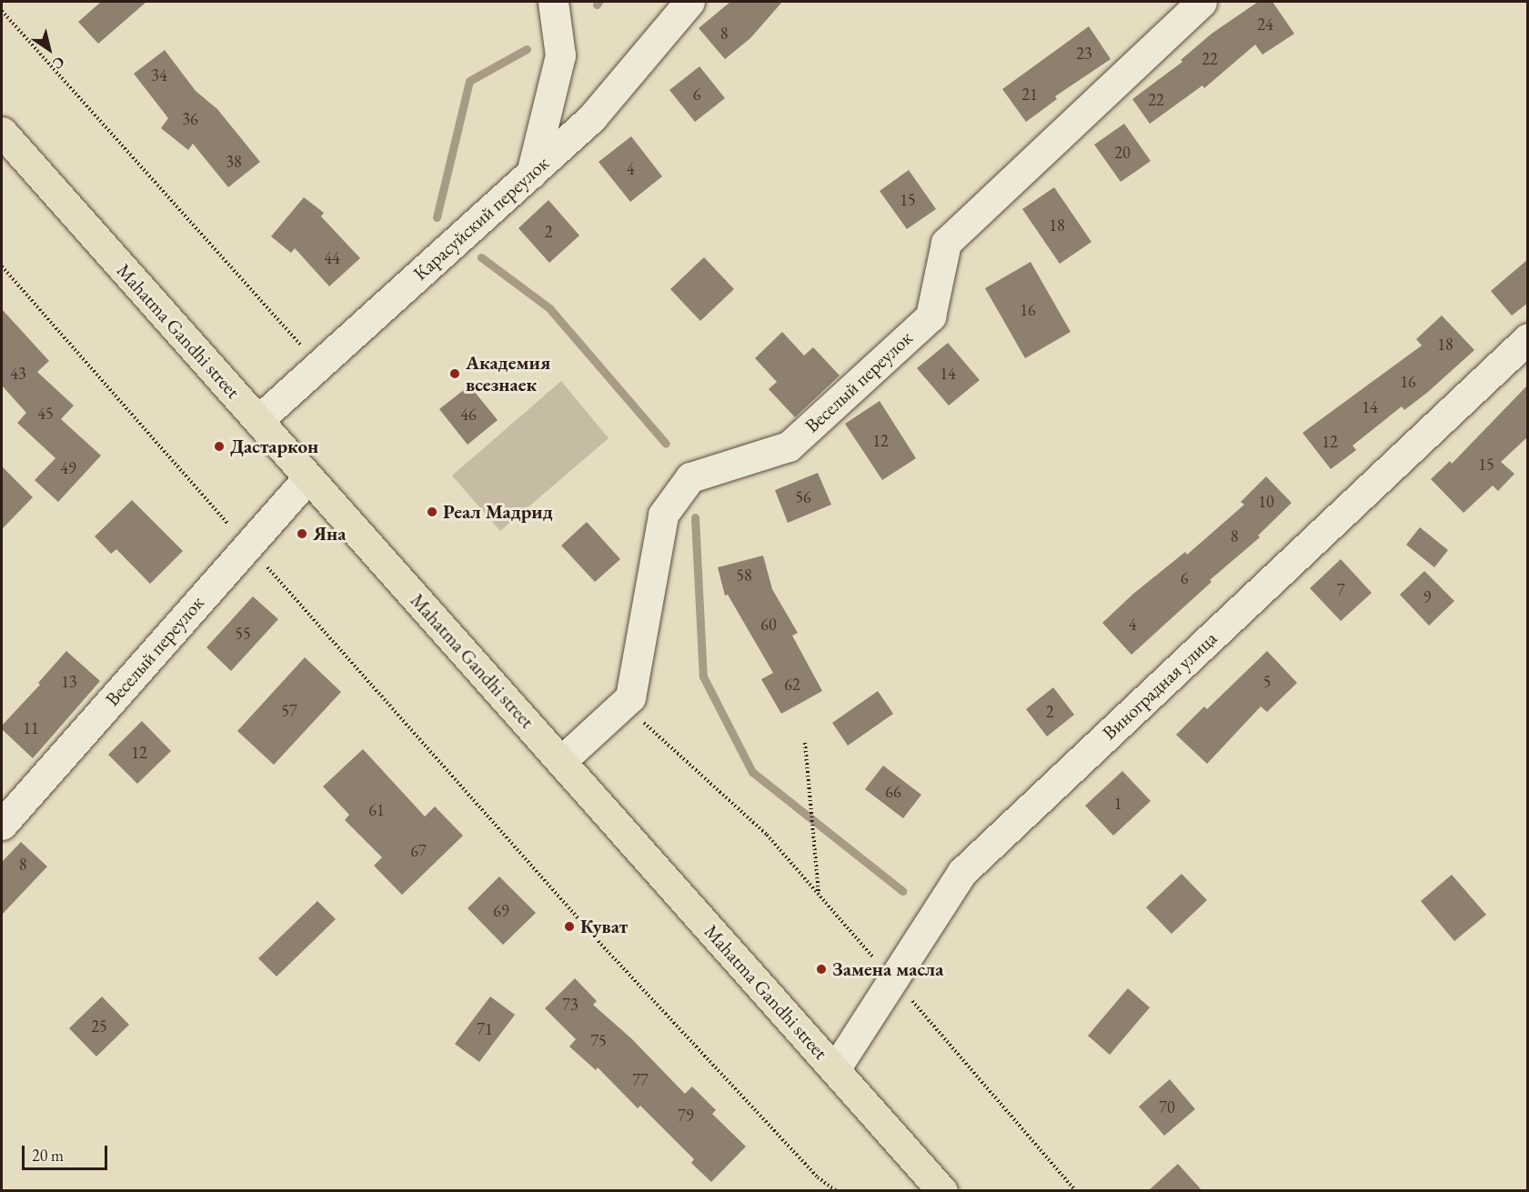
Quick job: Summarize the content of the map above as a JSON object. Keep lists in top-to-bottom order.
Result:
{
  "streets": {
    "main road": ["Mahatma Gandhi street"],
    "street": ["Карасуйский переулок", "Веселый переулок", "Виноградная улица"]
  },
  "crossings": [
    ["Карасуйский переулок", "Mahatma Gandhi street"],
    ["Mahatma Gandhi street", "Веселый переулок"],
    ["Mahatma Gandhi street", "Виноградная улица"]
  ],
  "places": [
    "Академия всезнаек",
    "Дастаркон",
    "Реал Мадрид",
    "Яна",
    "Куват",
    "Замена масла"
  ],
  "house_numbers": [
    "24",
    "8",
    "23",
    "22",
    "34",
    "6",
    "21",
    "22",
    "36",
    "20",
    "38",
    "4",
    "15",
    "18",
    "2",
    "44",
    "16",
    "18",
    "43",
    "14",
    "16",
    "14",
    "45",
    "46",
    "12",
    "12",
    "15",
    "49",
    "56",
    "10",
    "8",
    "58",
    "6",
    "7",
    "9",
    "60",
    "4",
    "55",
    "13",
    "5",
    "62",
    "57",
    "2",
    "11",
    "12",
    "66",
    "1",
    "61",
    "67",
    "8",
    "69",
    "73",
    "25",
    "71",
    "75",
    "77",
    "70",
    "79"
  ],
  "scale_bar": "20 m",
  "north": "bottom right"
}
